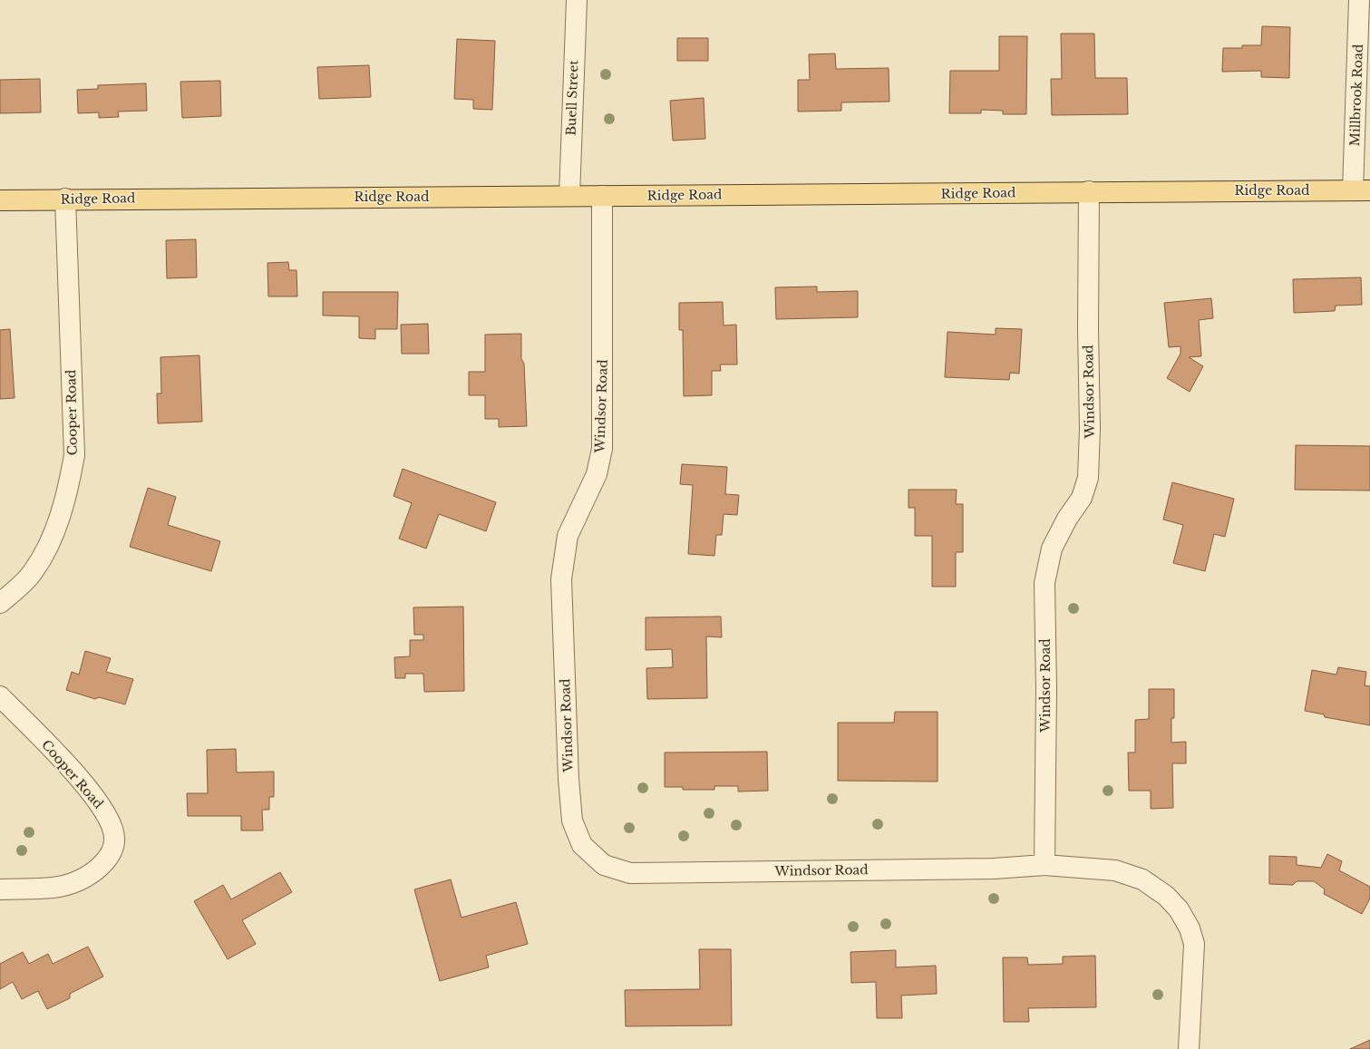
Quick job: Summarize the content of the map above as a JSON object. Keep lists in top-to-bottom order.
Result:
{
  "streets": {
    "main road": ["Ridge Road"],
    "street": [
      "Millbrook Road",
      "Buell Street",
      "Windsor Road",
      "Cooper Road"
    ]
  },
  "crossings": [
    ["Millbrook Road", "Ridge Road"],
    ["Buell Street", "Ridge Road"],
    ["Ridge Road", "Windsor Road"],
    ["Ridge Road", "Cooper Road"]
  ]
}
